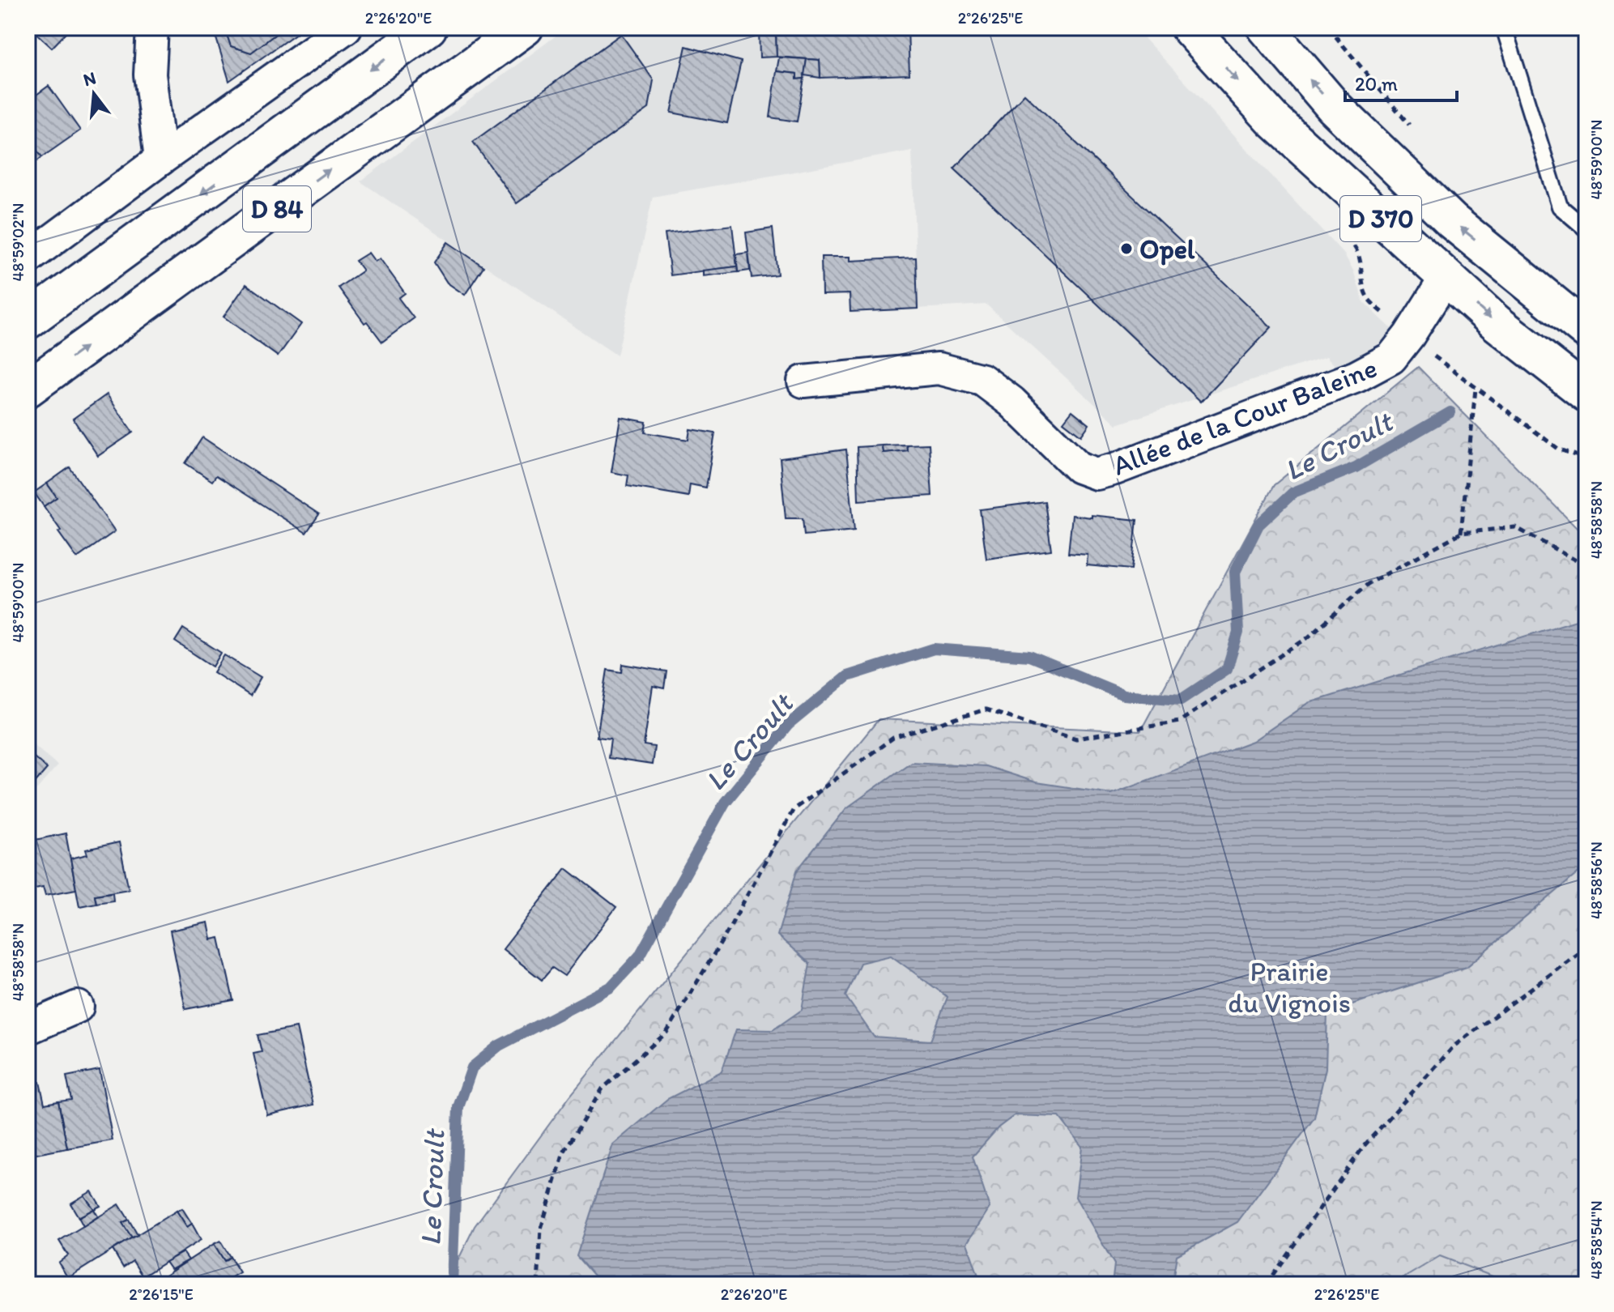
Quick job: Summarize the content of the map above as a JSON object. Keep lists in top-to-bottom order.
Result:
{
  "streets": {
    "main road": ["D 84", "D 370"],
    "street": ["Allée de la Cour Baleine"]
  },
  "crossings": [
    ["D 370", "Allée de la Cour Baleine"]
  ],
  "water": ["Le Croult"],
  "parks": ["Prairie du Vignois"],
  "places": ["Opel"],
  "scale_bar": "20 m",
  "north": "top",
  "coordinates": [
    "2°26'20\"E",
    "2°26'25\"E",
    "48°59'00\"N",
    "48°59'02\"N",
    "48°58'58\"N",
    "48°58'56\"N",
    "48°58'54\"N",
    "2°26'15\"E"
  ]
}
